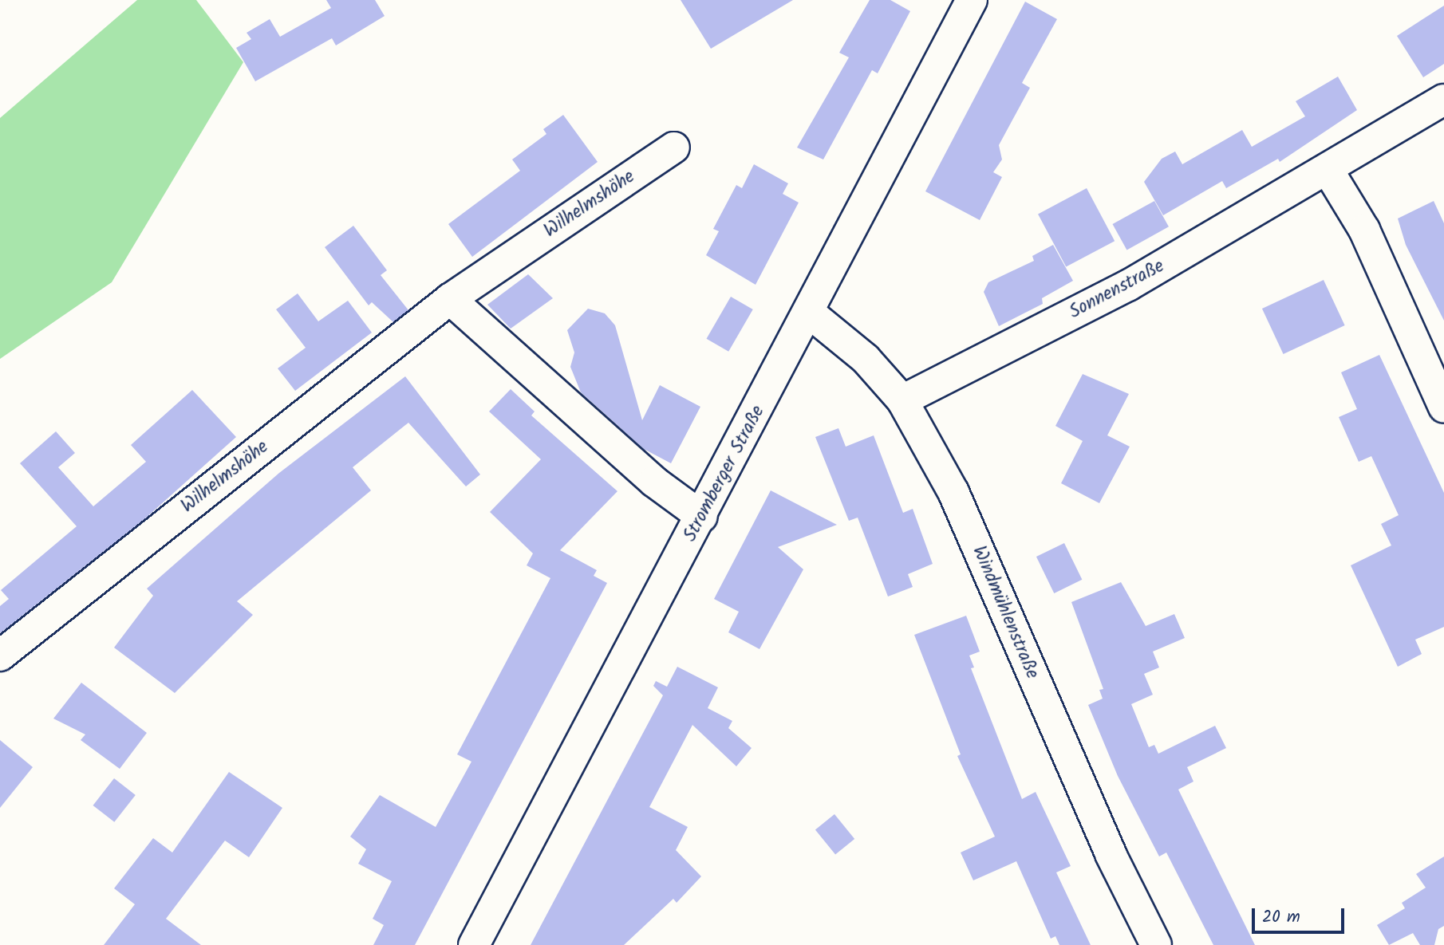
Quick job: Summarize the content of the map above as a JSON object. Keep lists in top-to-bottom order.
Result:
{
  "streets": {
    "street": [
      "Wilhelmshöhe",
      "Sonnenstraße",
      "Stromberger Straße",
      "Windmühlenstraße"
    ]
  },
  "crossings": [
    ["Sonnenstraße", "Windmühlenstraße"],
    ["Stromberger Straße", "Windmühlenstraße"]
  ],
  "scale_bar": "20 m"
}
